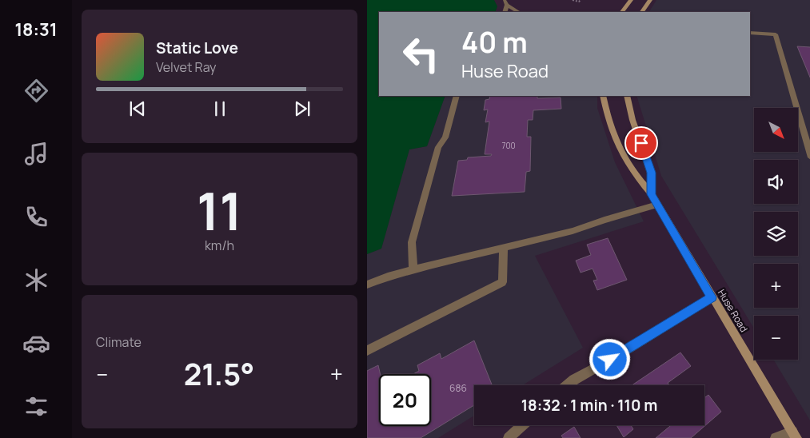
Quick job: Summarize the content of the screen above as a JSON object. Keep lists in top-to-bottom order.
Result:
{
  "streets": {
    "street": ["Huse Road"]
  },
  "house_numbers": ["700", "686"],
  "north": "bottom right",
  "page": {
    "tabs": "18:31",
    "turn": ["40 m", "Huse Road"],
    "song": ["Static Love", "Velvet Ray"],
    "map_buttons": ["+", "−"],
    "tile": [
      ["11", "km/h"],
      "Climate"
    ],
    "heat": ["−", "21.5°", "+"],
    "limit": "20",
    "trip": "18:32 · 1 min · 110 m"
  }
}
